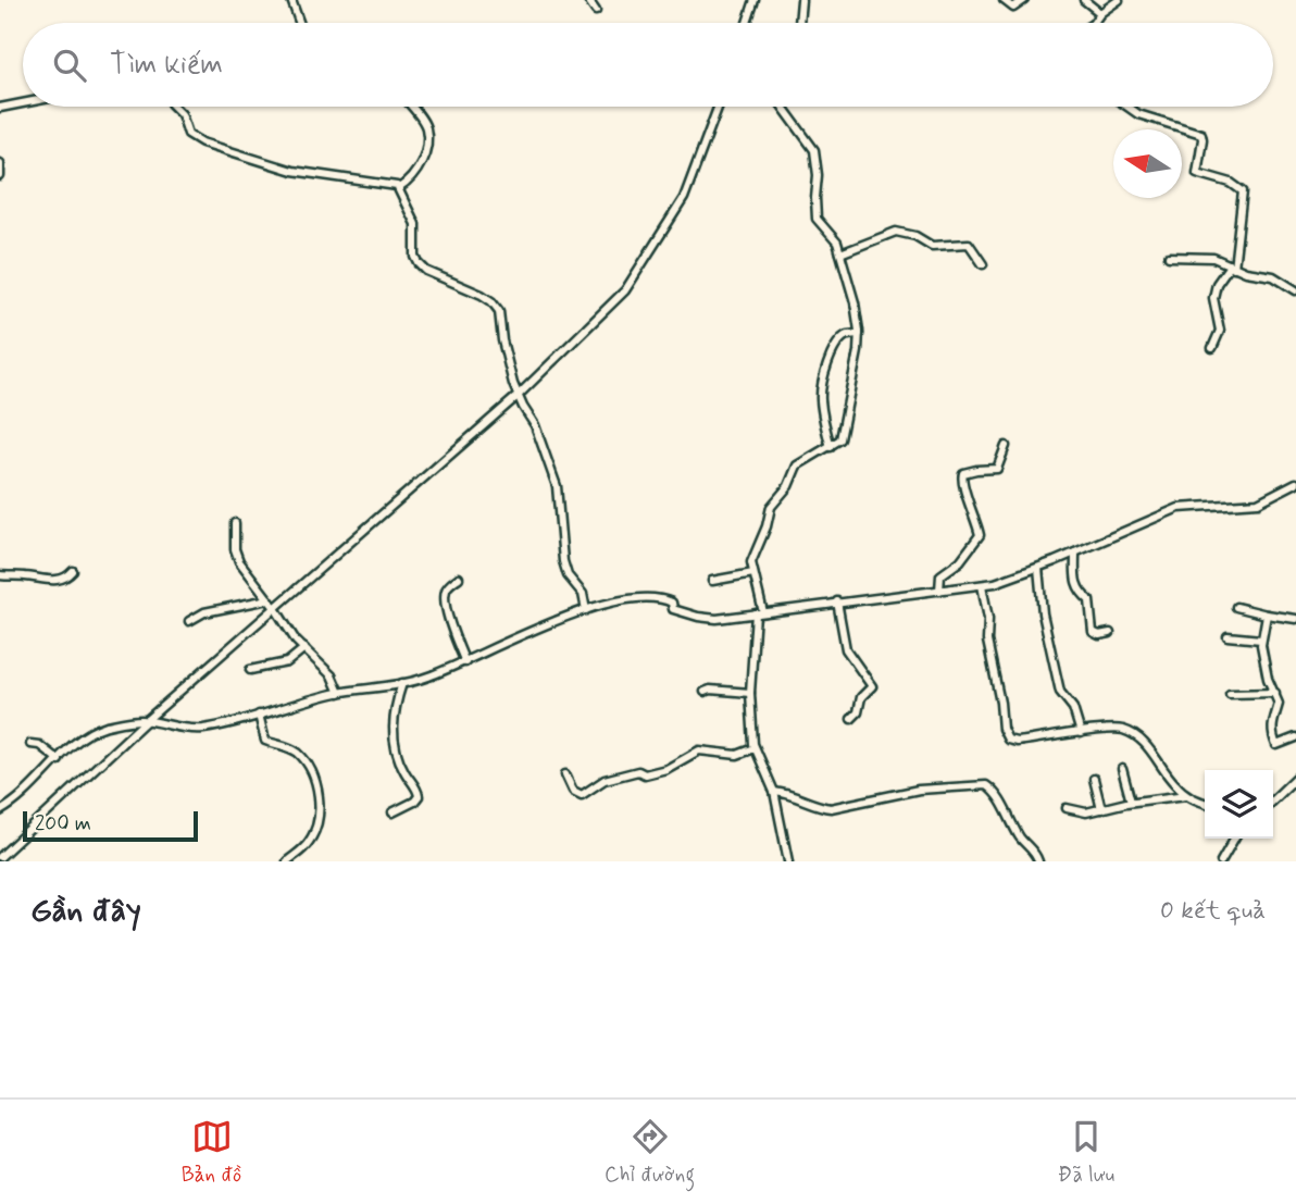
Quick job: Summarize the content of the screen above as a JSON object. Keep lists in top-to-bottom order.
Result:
{
  "scale_bar": "200 m",
  "north": "left",
  "page": {
    "search": "Tìm kiếm",
    "scale": "200 m",
    "heading": ["Gần đây", "0 kết quả"],
    "nav": ["Bản đồ", "Chỉ đường", "Đã lưu"]
  }
}
